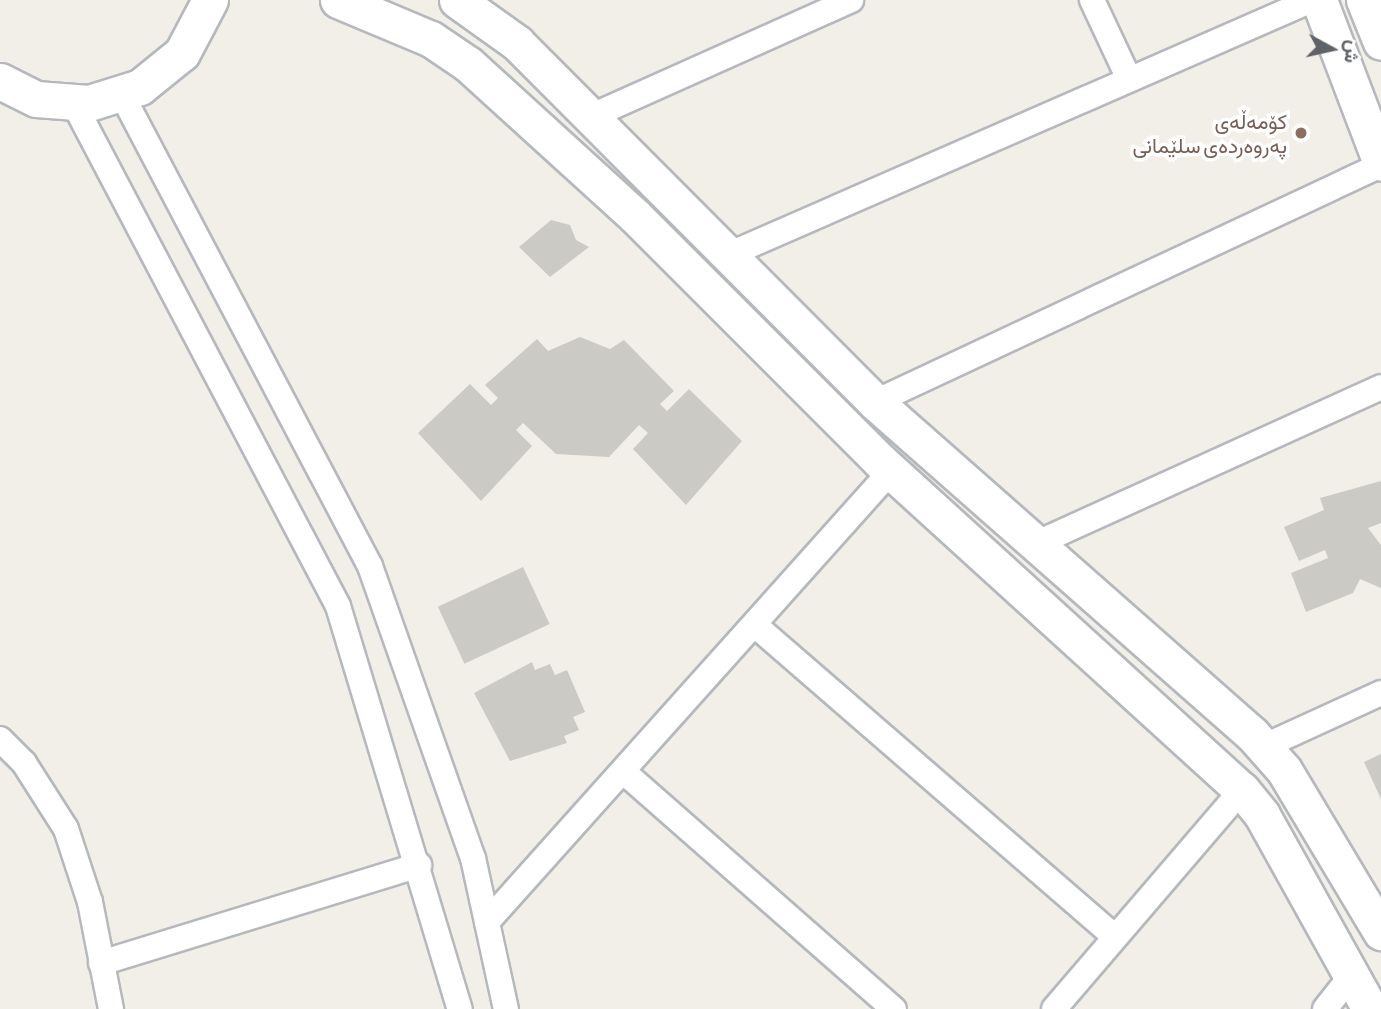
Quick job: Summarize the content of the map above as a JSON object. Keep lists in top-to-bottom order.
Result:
{
  "places": ["كۆمەڵەی پەروەردەی سلێمانی"],
  "north": "right"
}
